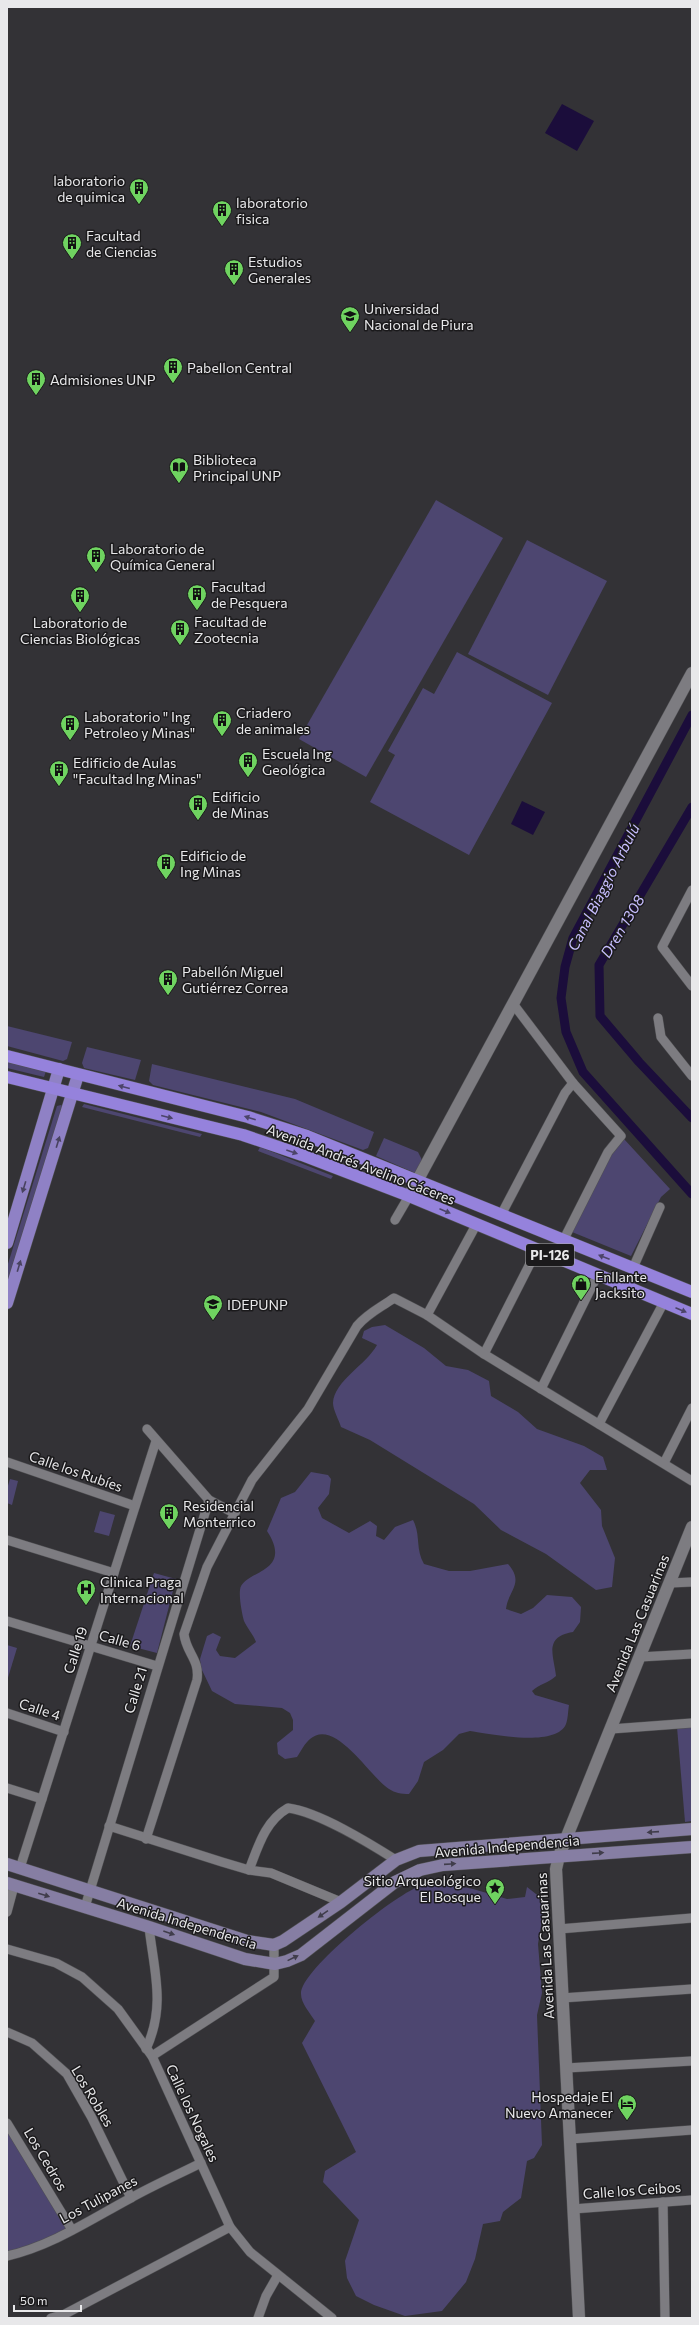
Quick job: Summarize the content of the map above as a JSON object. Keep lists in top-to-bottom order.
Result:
{
  "streets": {
    "highway": ["Avenida Andrés Avelino Cáceres", "PI-126"],
    "main road": ["Avenida Independencia"],
    "street": [
      "Calle los Rubíes",
      "Avenida Las Casuarinas",
      "Calle 6",
      "Calle 19",
      "Calle 21",
      "Calle 4",
      "Los Robles",
      "Calle los Nogales",
      "Los Cedros",
      "Calle los Ceibos",
      "Los Tulipanes"
    ]
  },
  "crossings": [
    ["Calle los Rubíes", "Calle 19"],
    ["Avenida Las Casuarinas", "Avenida Independencia"],
    ["Avenida Las Casuarinas", "Calle los Ceibos"],
    ["Calle 6", "Calle 19"],
    ["Calle 6", "Calle 21"],
    ["Calle 19", "Calle 4"],
    ["Calle 19", "Avenida Independencia"],
    ["Calle 21", "Avenida Independencia"],
    ["Los Robles", "Los Tulipanes"],
    ["Calle los Nogales", "Los Tulipanes"],
    ["Los Cedros", "Los Tulipanes"]
  ],
  "water": ["Canal Biaggio Arbulú", "Dren 1308"],
  "places": {
    "building": [
      "laboratorio de quimica",
      "laboratorio fisica",
      "Facultad de Ciencias",
      "Estudios Generales",
      "Pabellon Central",
      "Admisiones UNP",
      "Laboratorio de Química General",
      "Facultad de Pesquera",
      "Laboratorio de Ciencias Biológicas",
      "Facultad de Zootecnia",
      "Criadero de animales",
      "Laboratorio \" Ing Petroleo y Minas\"",
      "Escuela Ing Geológica",
      "Edificio de Aulas \"Facultad Ing Minas\"",
      "Edificio de Minas",
      "Edificio de Ing Minas",
      "Pabellón Miguel Gutiérrez Correa",
      "Residencial Monterrico"
    ],
    "school or university": ["Universidad Nacional de Piura", "IDEPUNP"],
    "library": ["Biblioteca Principal UNP"],
    "shop": ["Enllante Jacksito"],
    "hospital": ["Clinica Praga Internacional"],
    "place": ["Sitio Arqueológico El Bosque"],
    "hotel": ["Hospedaje El Nuevo Amanecer"]
  },
  "scale_bar": "50 m"
}
